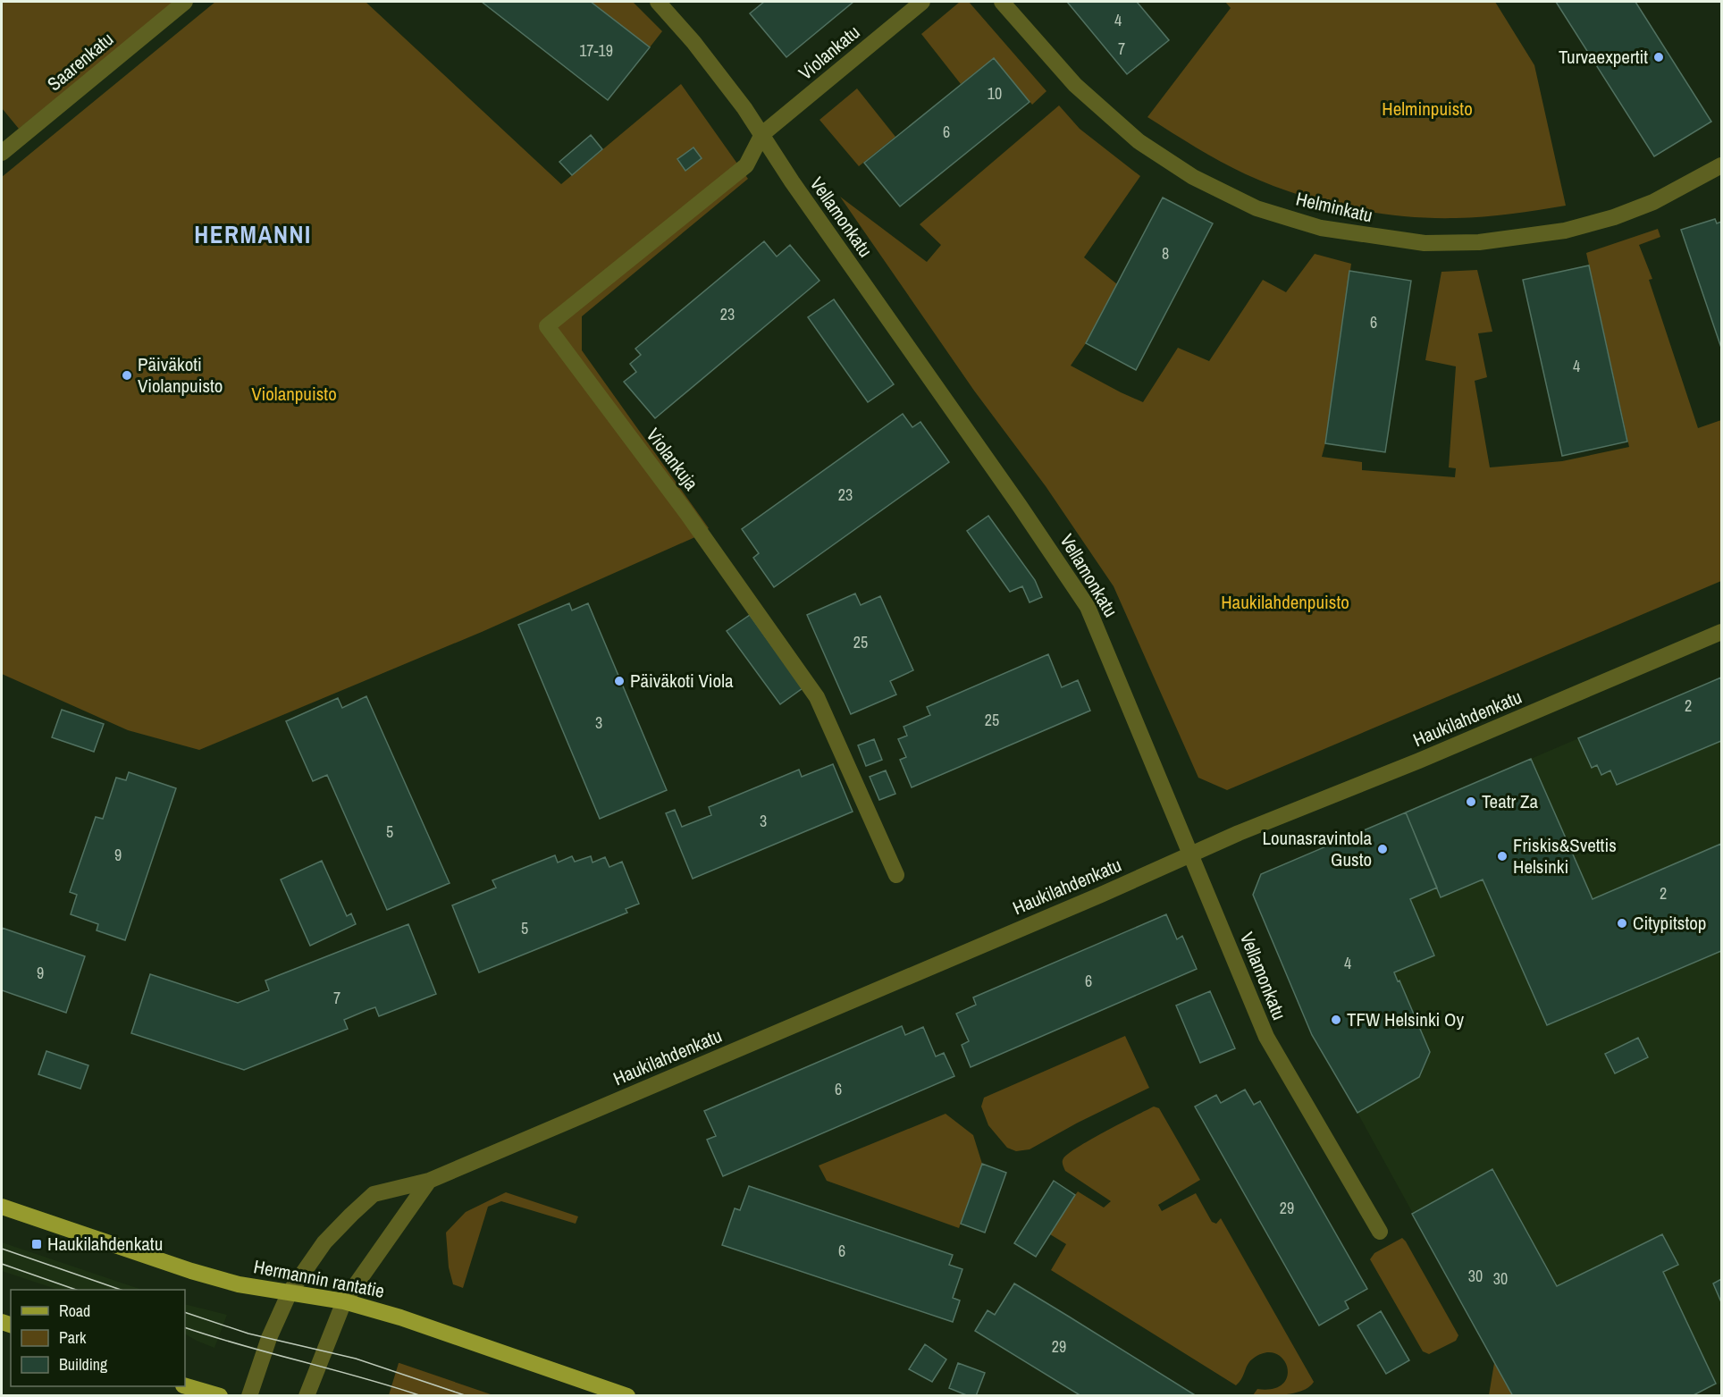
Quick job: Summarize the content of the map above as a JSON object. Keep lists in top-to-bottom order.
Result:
{
  "streets": {
    "main road": ["Hermannin rantatie"],
    "street": [
      "Violankatu",
      "Saarenkatu",
      "Helminkatu",
      "Vellamonkatu",
      "Violankuja",
      "Haukilahdenkatu"
    ]
  },
  "crossings": [
    ["Violankatu", "Vellamonkatu"],
    ["Violankatu", "Violankuja"],
    ["Vellamonkatu", "Violankuja"],
    ["Vellamonkatu", "Haukilahdenkatu"],
    ["Haukilahdenkatu", "Hermannin rantatie"]
  ],
  "districts": ["HERMANNI"],
  "parks": ["Helminpuisto", "Violanpuisto", "Haukilahdenpuisto"],
  "places": {
    "other": [
      "Turvaexpertit",
      "Päiväkoti Violanpuisto",
      "Päiväkoti Viola",
      "Teatr Za",
      "Lounasravintola Gusto",
      "Friskis&Svettis Helsinki",
      "Citypitstop",
      "TFW Helsinki Oy"
    ],
    "transit": ["Haukilahdenkatu"]
  },
  "house_numbers": [
    "4",
    "7",
    "17-19",
    "10",
    "6",
    "8",
    "23",
    "6",
    "4",
    "23",
    "25",
    "2",
    "25",
    "3",
    "3",
    "5",
    "9",
    "2",
    "5",
    "4",
    "9",
    "6",
    "7",
    "6",
    "29",
    "6",
    "30",
    "30",
    "29"
  ],
  "legend": ["Road", "Park", "Building"]
}
